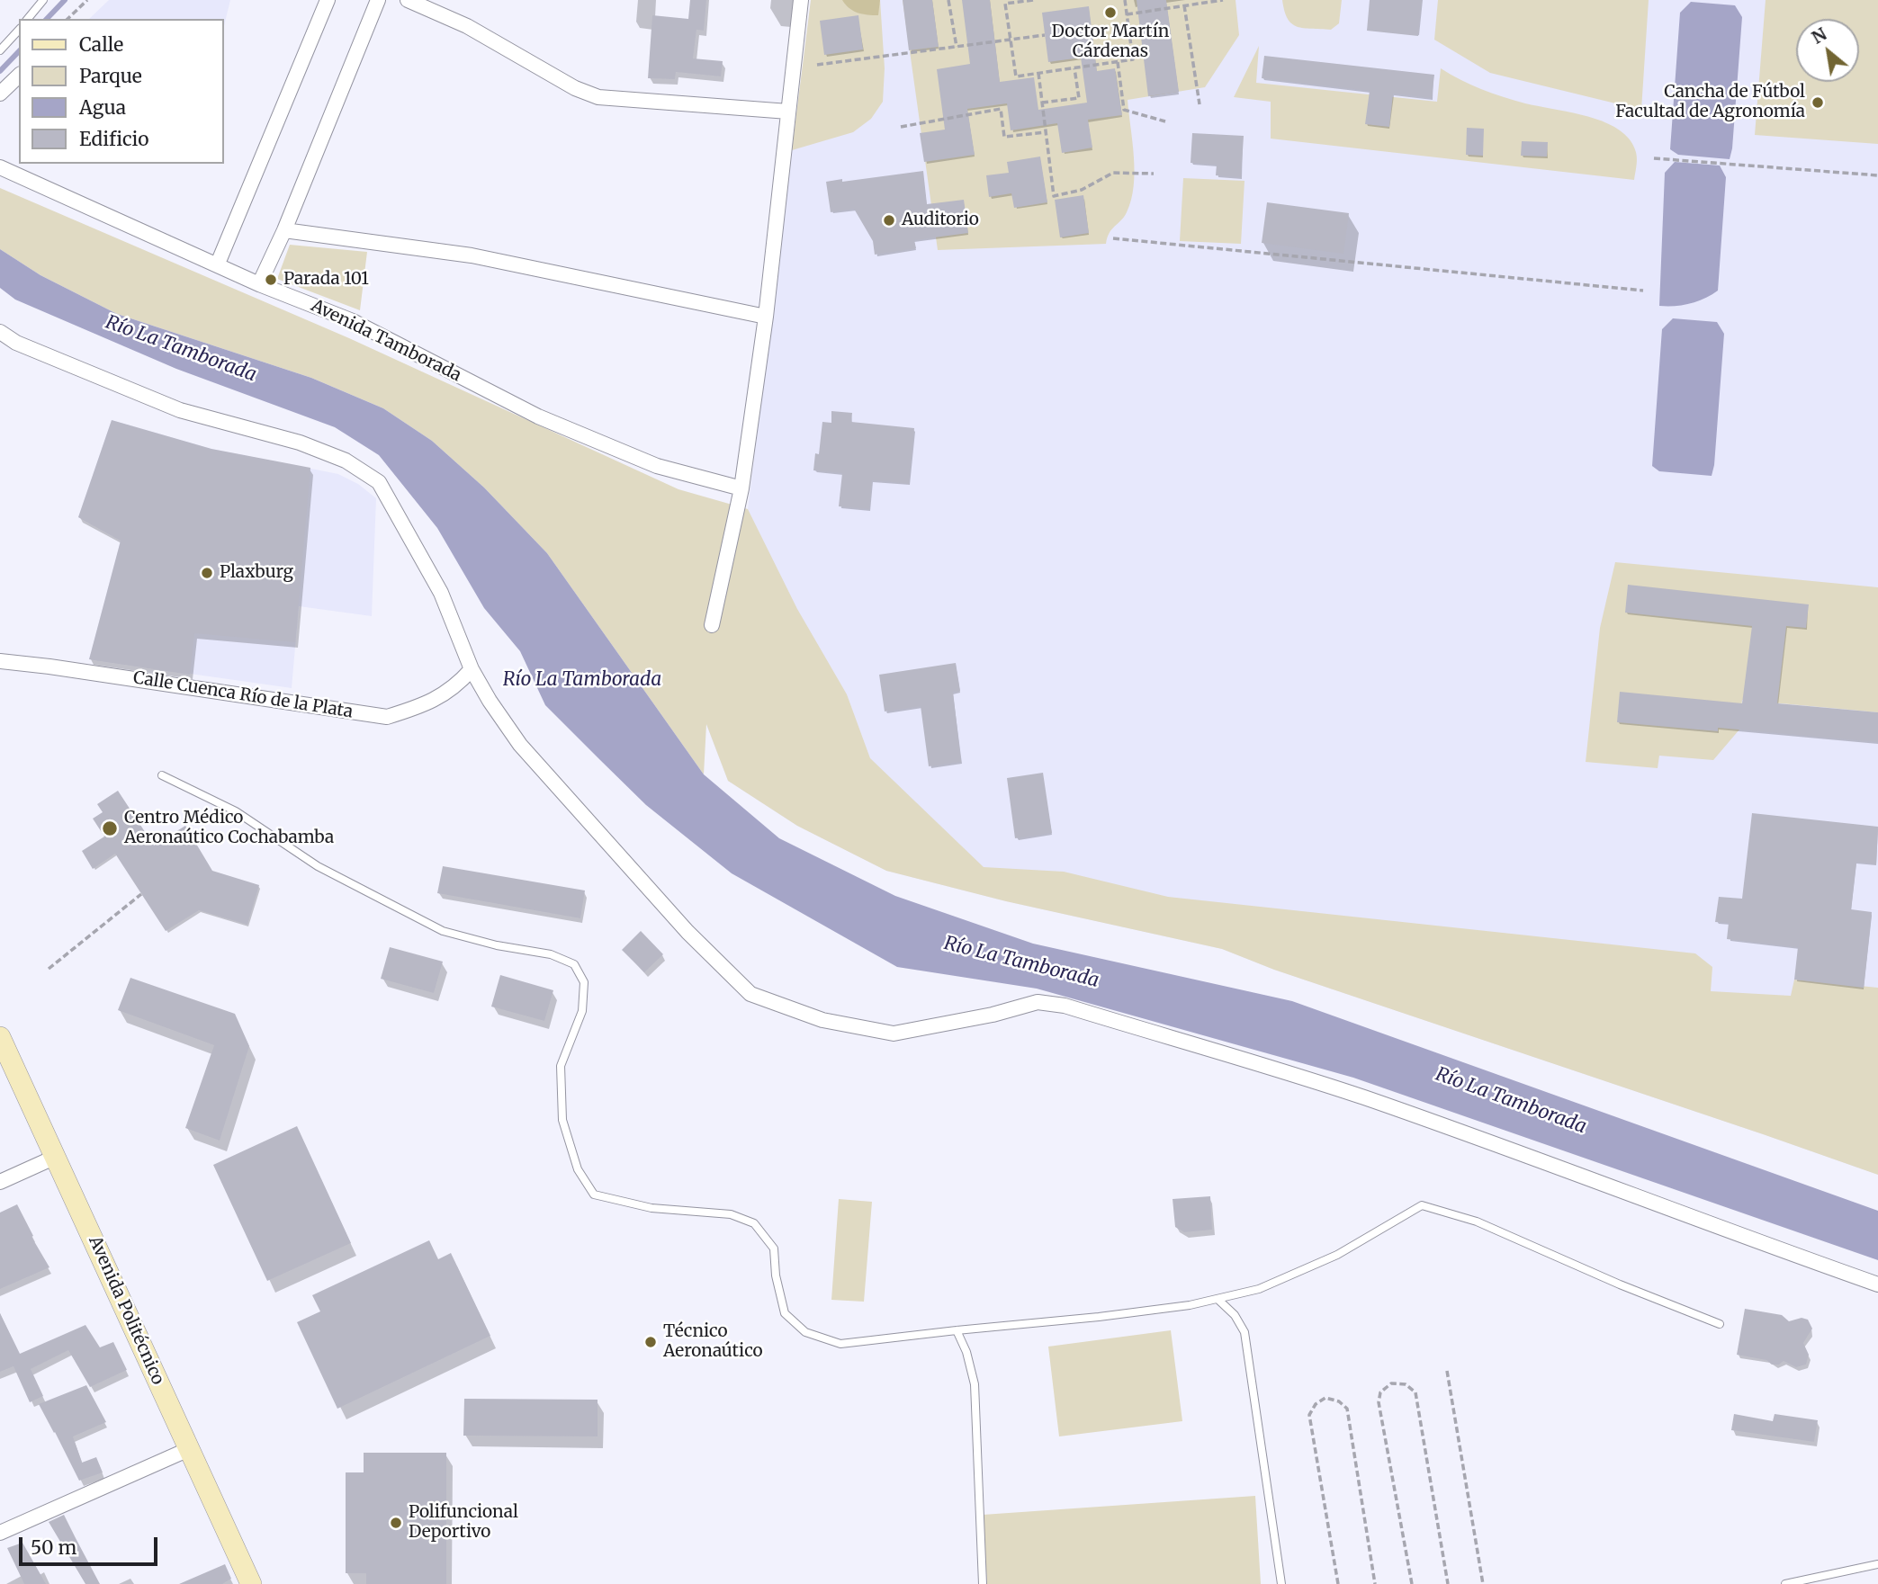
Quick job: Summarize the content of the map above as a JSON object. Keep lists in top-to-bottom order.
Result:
{
  "streets": {
    "main road": ["Avenida Politécnico"],
    "street": ["Avenida Tamborada", "Calle Cuenca Río de la Plata"]
  },
  "water": ["Río La Tamborada"],
  "places": [
    "Doctor Martín Cárdenas",
    "Cancha de Fútbol Facultad de Agronomía",
    "Auditorio",
    "Parada 101",
    "Plaxburg",
    "Centro Médico Aeronaútico Cochabamba",
    "Técnico Aeronaútico",
    "Polifuncional Deportivo"
  ],
  "legend": [
    "Calle",
    "Parque",
    "Agua",
    "Edificio"
  ],
  "scale_bar": "50 m",
  "north": "top left"
}
